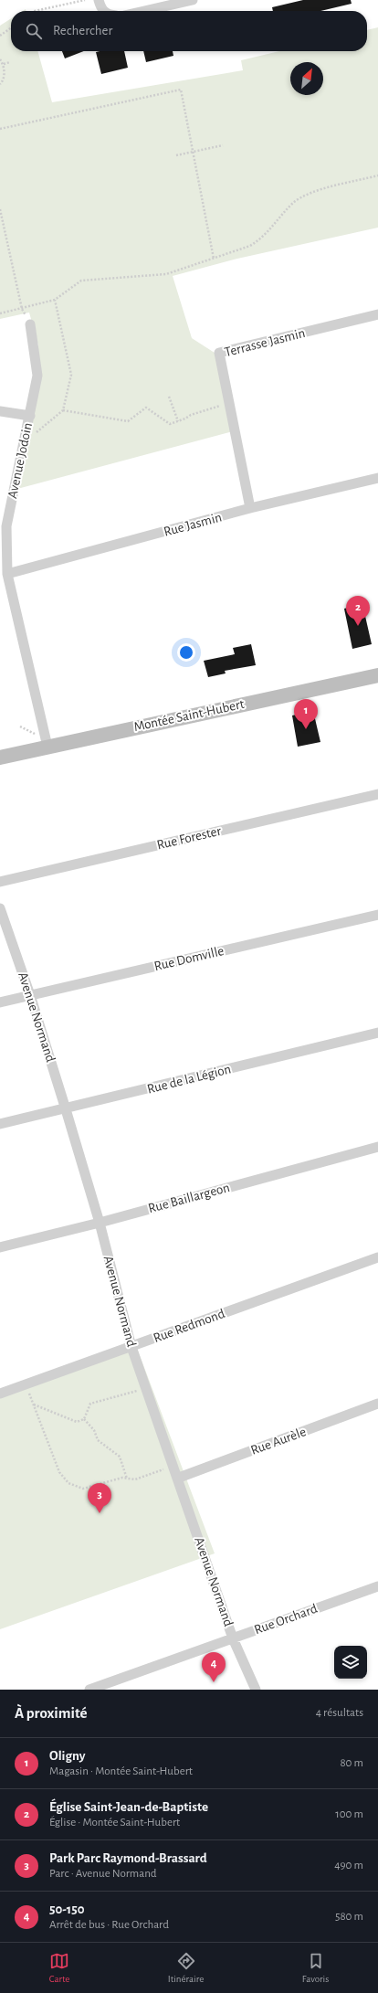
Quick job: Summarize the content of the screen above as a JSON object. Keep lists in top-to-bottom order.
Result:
{
  "streets": {
    "street": [
      "Terrasse Jasmin",
      "Avenue Jodoin",
      "Rue Jasmin",
      "Montée Saint-Hubert",
      "Rue Forester",
      "Rue Domville",
      "Avenue Normand",
      "Rue de la Légion",
      "Rue Baillargeon",
      "Rue Redmond",
      "Rue Aurèle",
      "Rue Orchard"
    ]
  },
  "crossings": [
    ["Terrasse Jasmin", "Rue Jasmin"],
    ["Avenue Jodoin", "Rue Jasmin"],
    ["Avenue Jodoin", "Montée Saint-Hubert"],
    ["Rue Domville", "Avenue Normand"],
    ["Avenue Normand", "Rue de la Légion"],
    ["Avenue Normand", "Rue Baillargeon"],
    ["Avenue Normand", "Rue Redmond"],
    ["Avenue Normand", "Rue Aurèle"],
    ["Avenue Normand", "Rue Orchard"]
  ],
  "north": "top right",
  "page": {
    "search": "Rechercher",
    "pins": [
      "2",
      "1",
      "3",
      "4"
    ],
    "heading": ["À proximité", "4 résultats"],
    "list": [
      {
        "mark": "1",
        "name": "Oligny",
        "note": "Magasin · Montée Saint-Hubert",
        "value": "80 m"
      },
      {
        "mark": "2",
        "name": "Église Saint-Jean-de-Baptiste",
        "note": "Église · Montée Saint-Hubert",
        "value": "100 m"
      },
      {
        "mark": "3",
        "name": "Park Parc Raymond-Brassard",
        "note": "Parc · Avenue Normand",
        "value": "490 m"
      },
      {
        "mark": "4",
        "name": "50-150",
        "note": "Arrêt de bus · Rue Orchard",
        "value": "580 m"
      }
    ],
    "nav": ["Carte", "Itinéraire", "Favoris"]
  }
}
